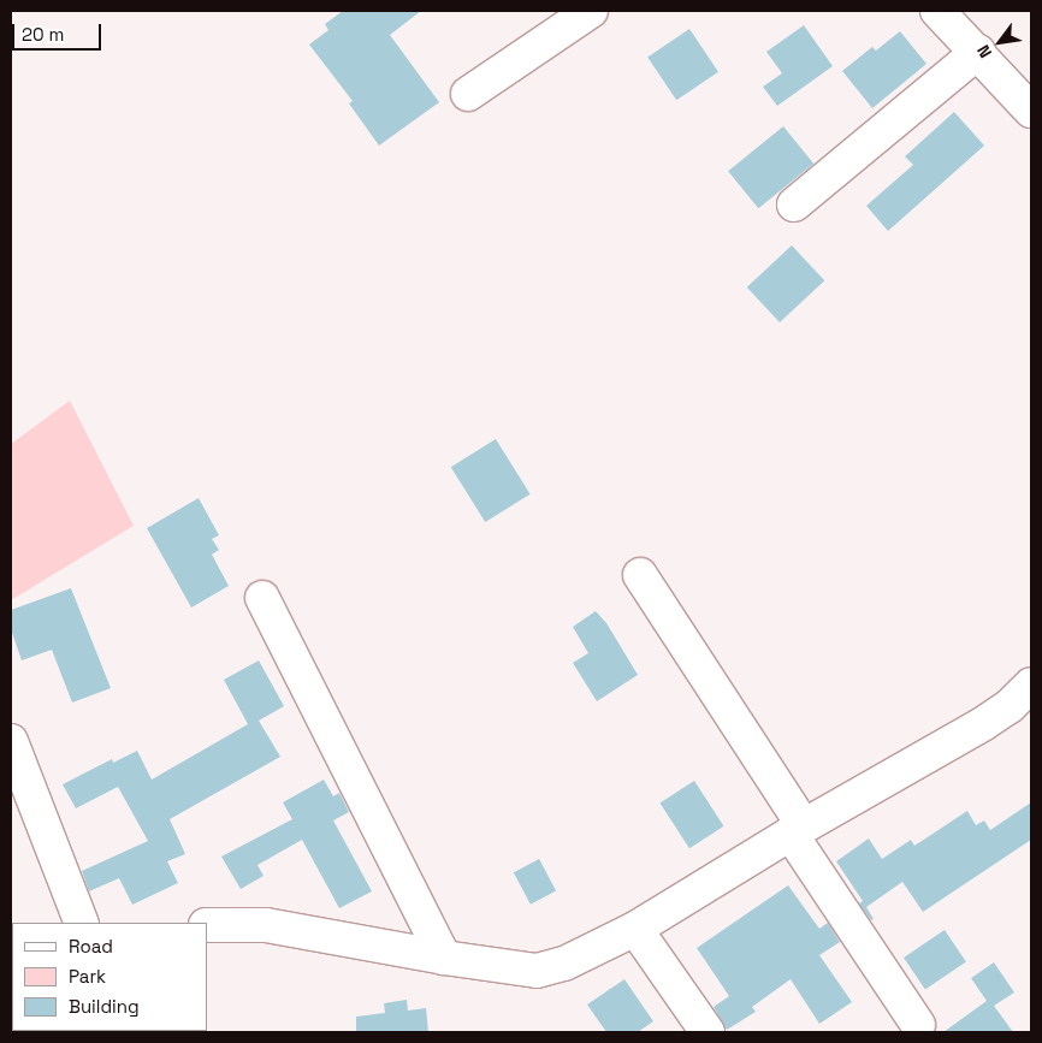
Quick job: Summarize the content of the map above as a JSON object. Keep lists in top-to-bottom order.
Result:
{
  "legend": ["Road", "Park", "Building"],
  "scale_bar": "20 m",
  "north": "bottom left"
}
